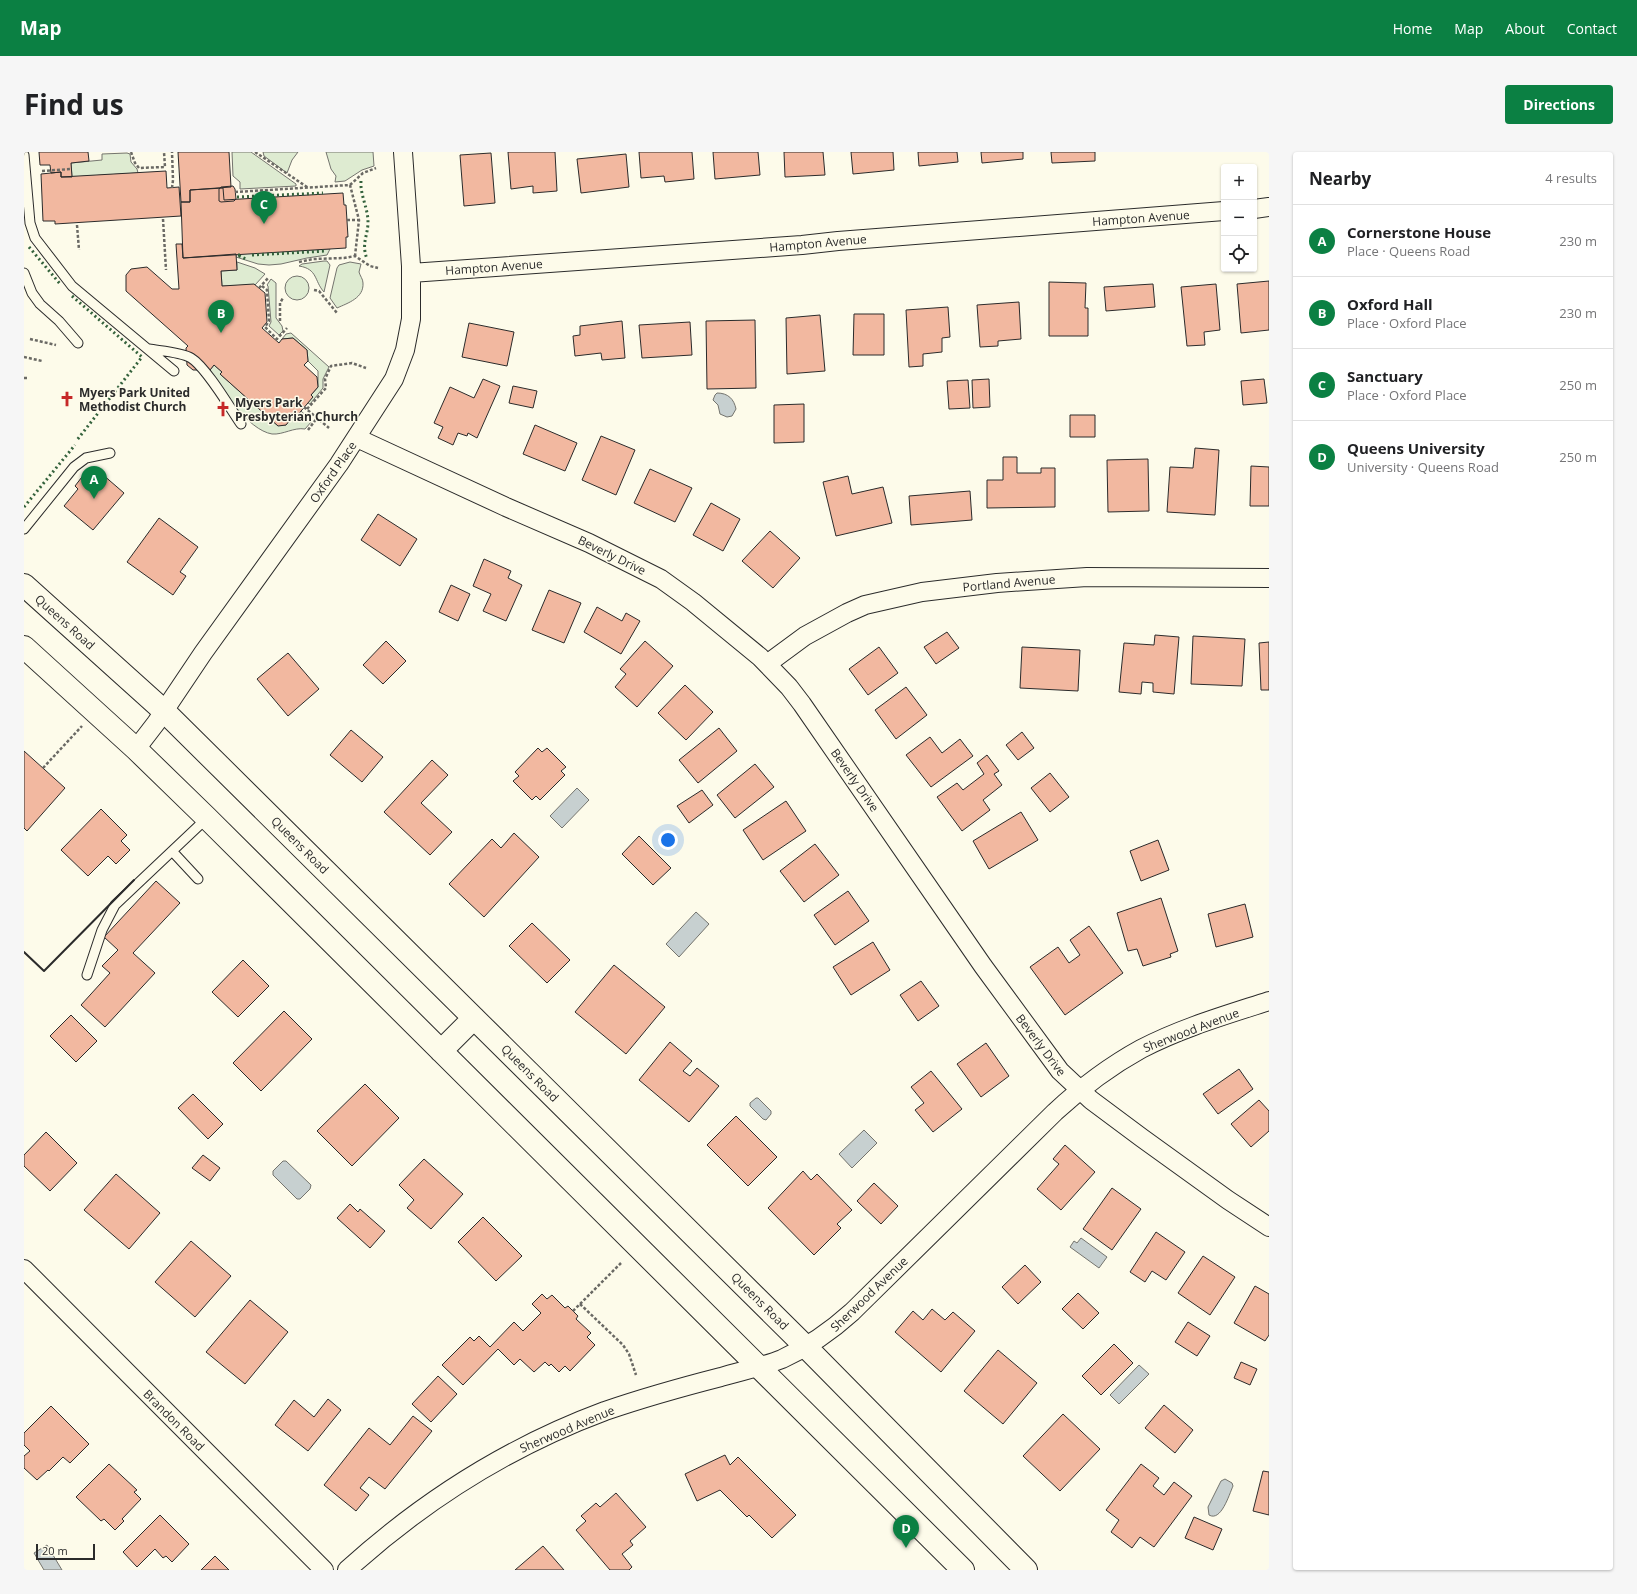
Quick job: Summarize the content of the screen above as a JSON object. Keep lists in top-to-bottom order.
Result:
{
  "streets": {
    "street": [
      "Hampton Avenue",
      "Oxford Place",
      "Beverly Drive",
      "Portland Avenue",
      "Queens Road",
      "Sherwood Avenue",
      "Brandon Road"
    ]
  },
  "crossings": [
    ["Hampton Avenue", "Oxford Place"],
    ["Oxford Place", "Beverly Drive"],
    ["Oxford Place", "Queens Road"],
    ["Beverly Drive", "Portland Avenue"],
    ["Beverly Drive", "Sherwood Avenue"],
    ["Queens Road", "Sherwood Avenue"]
  ],
  "places": {
    "church": ["Myers Park United Methodist Church", "Myers Park Presbyterian Church"]
  },
  "scale_bar": "20 m",
  "page": {
    "header": "Map",
    "nav": [
      "Home",
      "Map",
      "About",
      "Contact"
    ],
    "title": "Find us",
    "buttons": "Directions",
    "heading": ["Nearby", "4 results"],
    "map_buttons": ["+", "−"],
    "pins": [
      "C",
      "B",
      "A",
      "D"
    ],
    "list": [
      {
        "mark": "A",
        "name": "Cornerstone House",
        "note": "Place · Queens Road",
        "value": "230 m"
      },
      {
        "mark": "B",
        "name": "Oxford Hall",
        "note": "Place · Oxford Place",
        "value": "230 m"
      },
      {
        "mark": "C",
        "name": "Sanctuary",
        "note": "Place · Oxford Place",
        "value": "250 m"
      },
      {
        "mark": "D",
        "name": "Queens University",
        "note": "University · Queens Road",
        "value": "250 m"
      }
    ],
    "scale": "20 m"
  }
}
